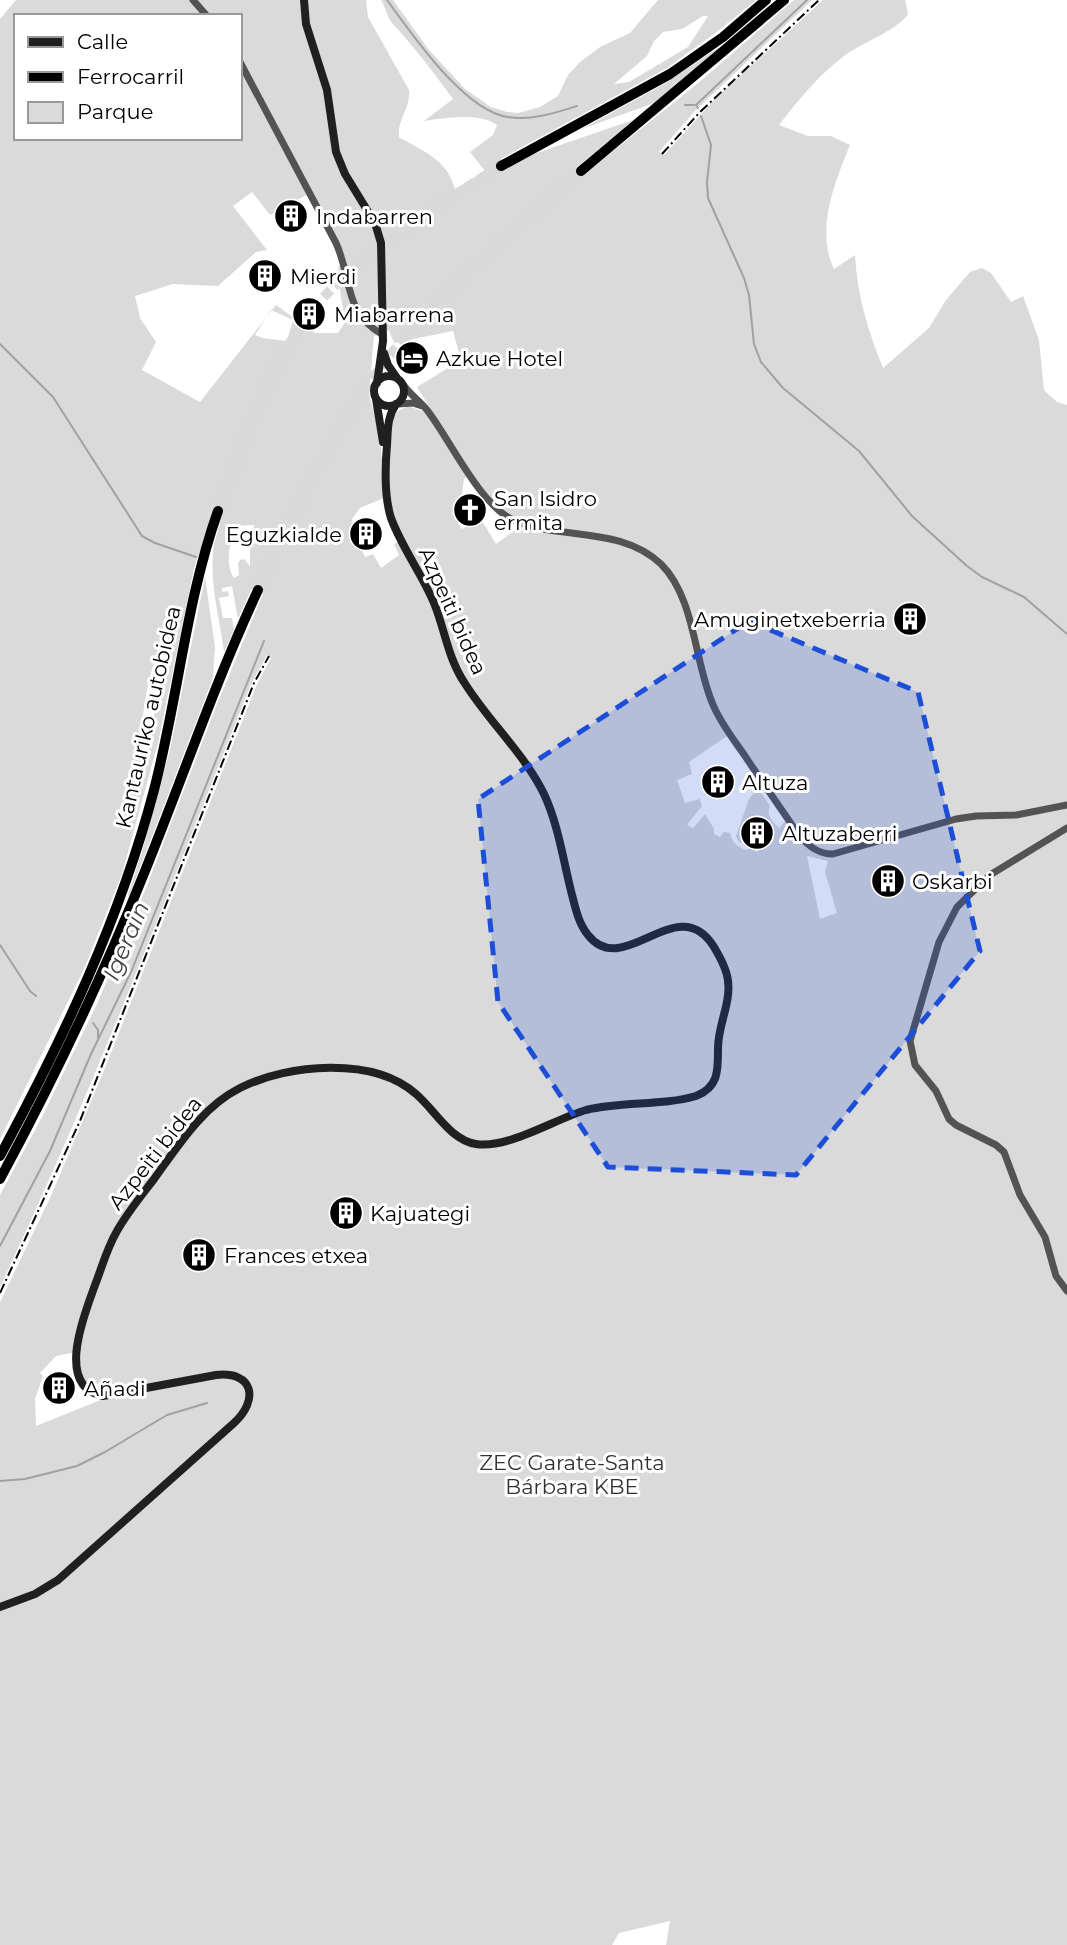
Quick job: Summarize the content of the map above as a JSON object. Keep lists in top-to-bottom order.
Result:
{
  "streets": {
    "highway": ["Kantauriko autobidea"],
    "main road": ["Azpeiti bidea"]
  },
  "water": ["Igerain"],
  "parks": ["ZEC Garate-Santa Bárbara KBE"],
  "places": {
    "building": [
      "Indabarren",
      "Mierdi",
      "Miabarrena",
      "Eguzkialde",
      "Amuginetxeberria",
      "Altuza",
      "Altuzaberri",
      "Oskarbi",
      "Kajuategi",
      "Frances etxea",
      "Añadi"
    ],
    "hotel": ["Azkue Hotel"],
    "church": ["San Isidro ermita"]
  },
  "legend": ["Calle", "Ferrocarril", "Parque"]
}
